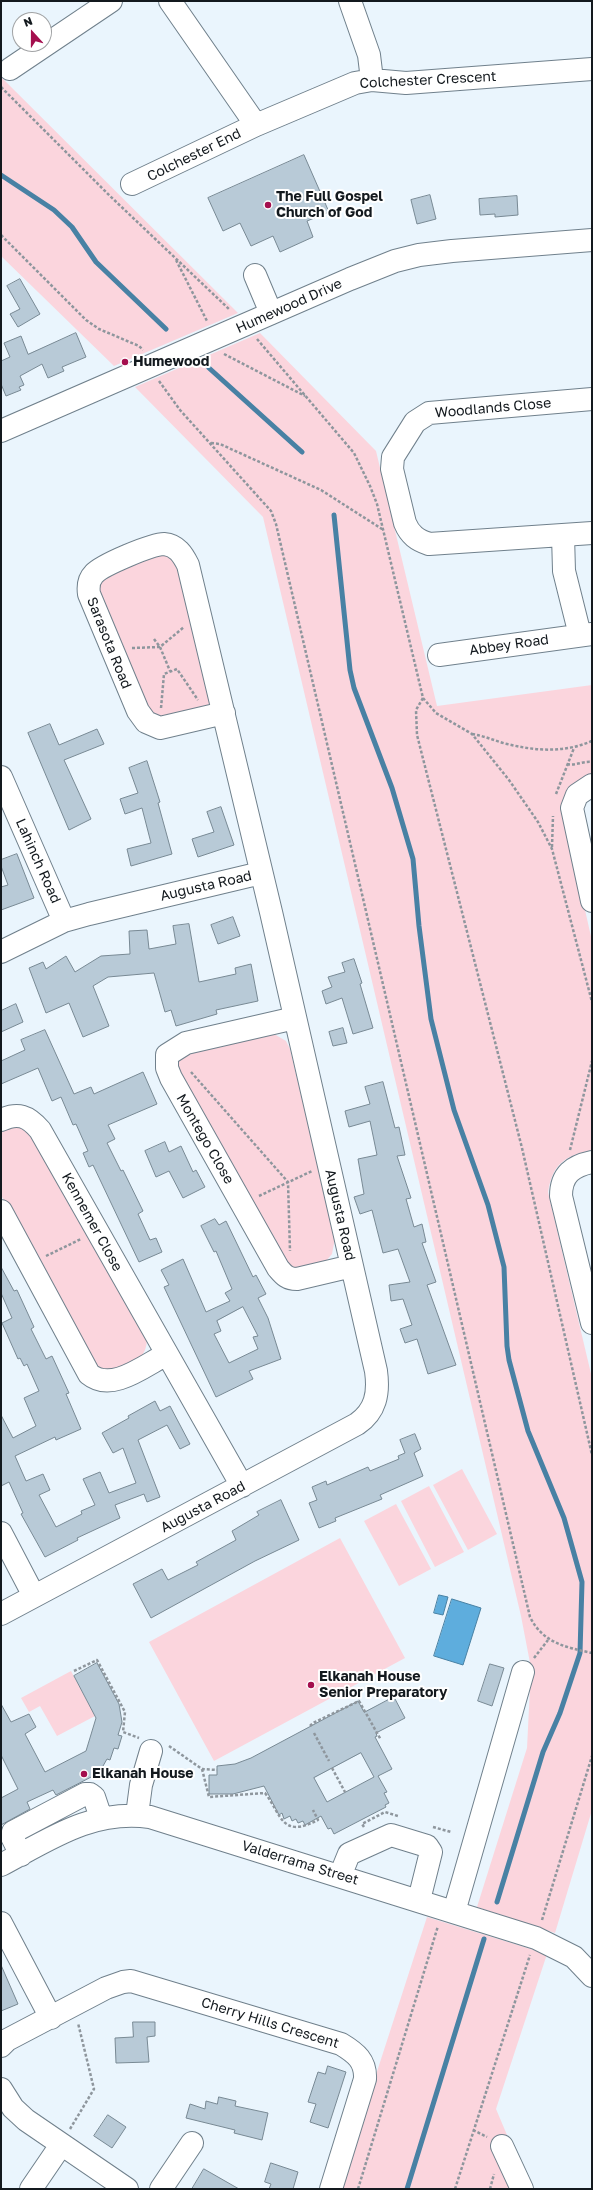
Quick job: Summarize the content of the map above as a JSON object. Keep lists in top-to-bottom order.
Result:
{
  "streets": {
    "street": [
      "Colchester Crescent",
      "Colchester End",
      "Humewood Drive",
      "Woodlands Close",
      "Sarasota Road",
      "Abbey Road",
      "Lahinch Road",
      "Augusta Road",
      "Montego Close",
      "Kennemer Close",
      "Valderrama Street",
      "Cherry Hills Crescent"
    ]
  },
  "crossings": [
    ["Colchester Crescent", "Colchester End"],
    ["Woodlands Close", "Abbey Road"],
    ["Sarasota Road", "Augusta Road"],
    ["Lahinch Road", "Augusta Road"],
    ["Augusta Road", "Kennemer Close"]
  ],
  "places": [
    "The Full Gospel Church of God",
    "Humewood",
    "Elkanah House Senior Preparatory",
    "Elkanah House"
  ],
  "north": "top"
}
